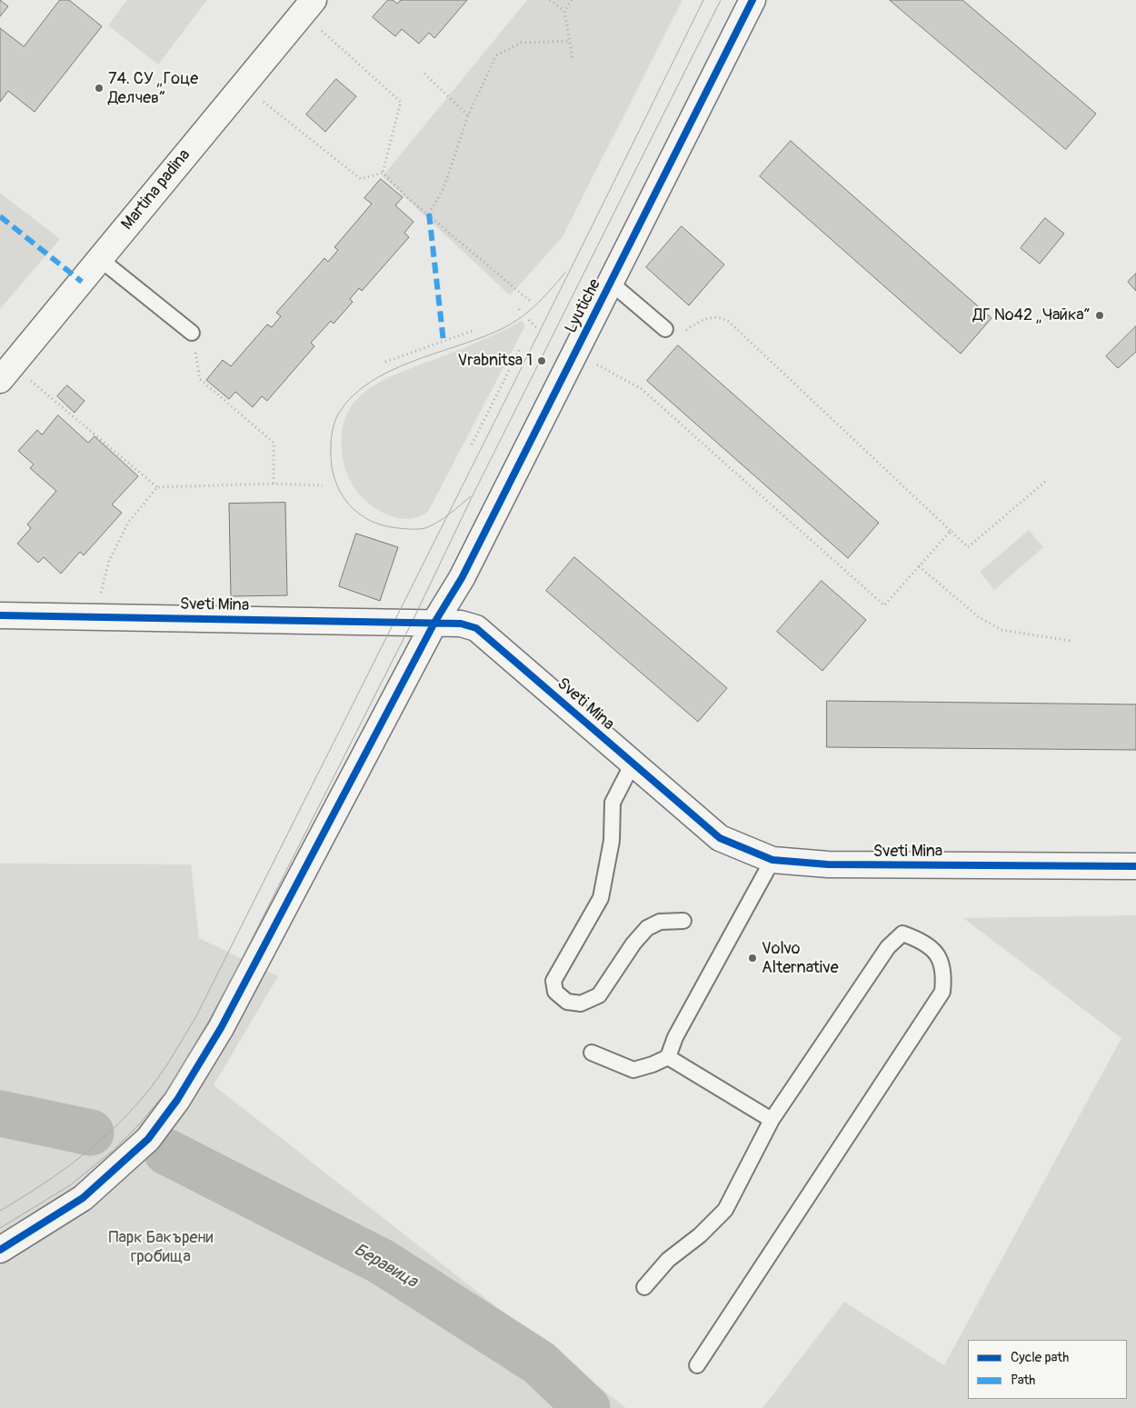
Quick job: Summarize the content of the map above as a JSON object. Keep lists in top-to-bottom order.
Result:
{
  "streets": {
    "street": ["Martina padina", "Lyutiche", "Sveti Mina"]
  },
  "crossings": [
    ["Lyutiche", "Sveti Mina"]
  ],
  "water": ["Беравица"],
  "parks": ["Парк Бакърени гробища"],
  "places": [
    "74. СУ „Гоце Делчев“",
    "ДГ №42 „Чайка“",
    "Vrabnitsa 1",
    "Volvo Alternative"
  ],
  "legend": ["Cycle path", "Path"]
}
